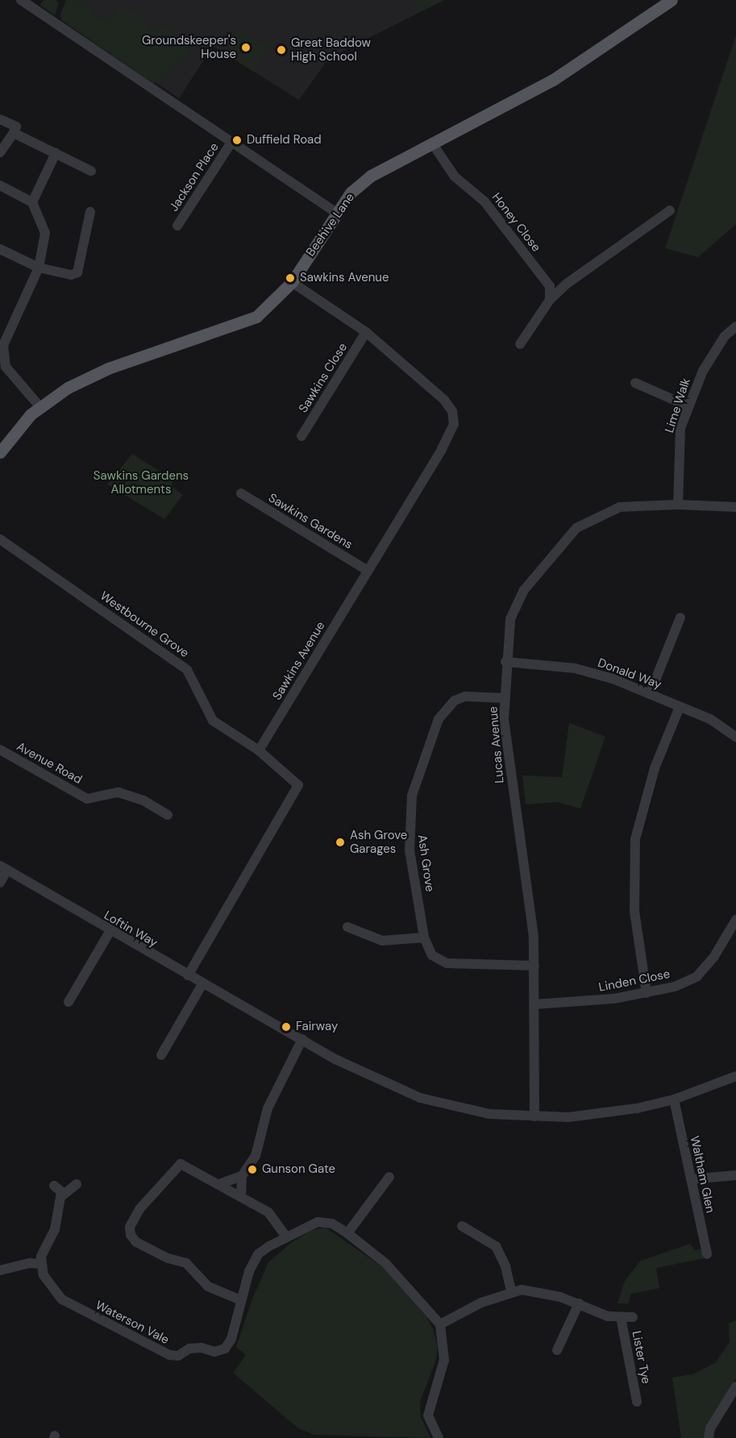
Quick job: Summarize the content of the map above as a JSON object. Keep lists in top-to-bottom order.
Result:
{
  "streets": {
    "main road": ["Beehive Lane"],
    "street": [
      "Jackson Place",
      "Honey Close",
      "Sawkins Close",
      "Lime Walk",
      "Sawkins Gardens",
      "Westbourne Grove",
      "Sawkins Avenue",
      "Donald Way",
      "Lucas Avenue",
      "Avenue Road",
      "Ash Grove",
      "Loftin Way",
      "Linden Close",
      "Waltham Glen",
      "Waterson Vale",
      "Lister Tye"
    ]
  },
  "crossings": [
    ["Honey Close", "Beehive Lane"],
    ["Beehive Lane", "Sawkins Avenue"],
    ["Sawkins Close", "Sawkins Avenue"],
    ["Lime Walk", "Lucas Avenue"],
    ["Sawkins Gardens", "Sawkins Avenue"],
    ["Westbourne Grove", "Sawkins Avenue"],
    ["Westbourne Grove", "Loftin Way"],
    ["Donald Way", "Lucas Avenue"],
    ["Lucas Avenue", "Ash Grove"],
    ["Lucas Avenue", "Loftin Way"],
    ["Lucas Avenue", "Linden Close"],
    ["Loftin Way", "Waltham Glen"],
    ["Waterson Vale", "Lister Tye"]
  ],
  "parks": ["Sawkins Gardens Allotments"],
  "places": [
    "Groundskeeper's House",
    "Great Baddow High School",
    "Duffield Road",
    "Sawkins Avenue",
    "Ash Grove Garages",
    "Fairway",
    "Gunson Gate"
  ]
}
